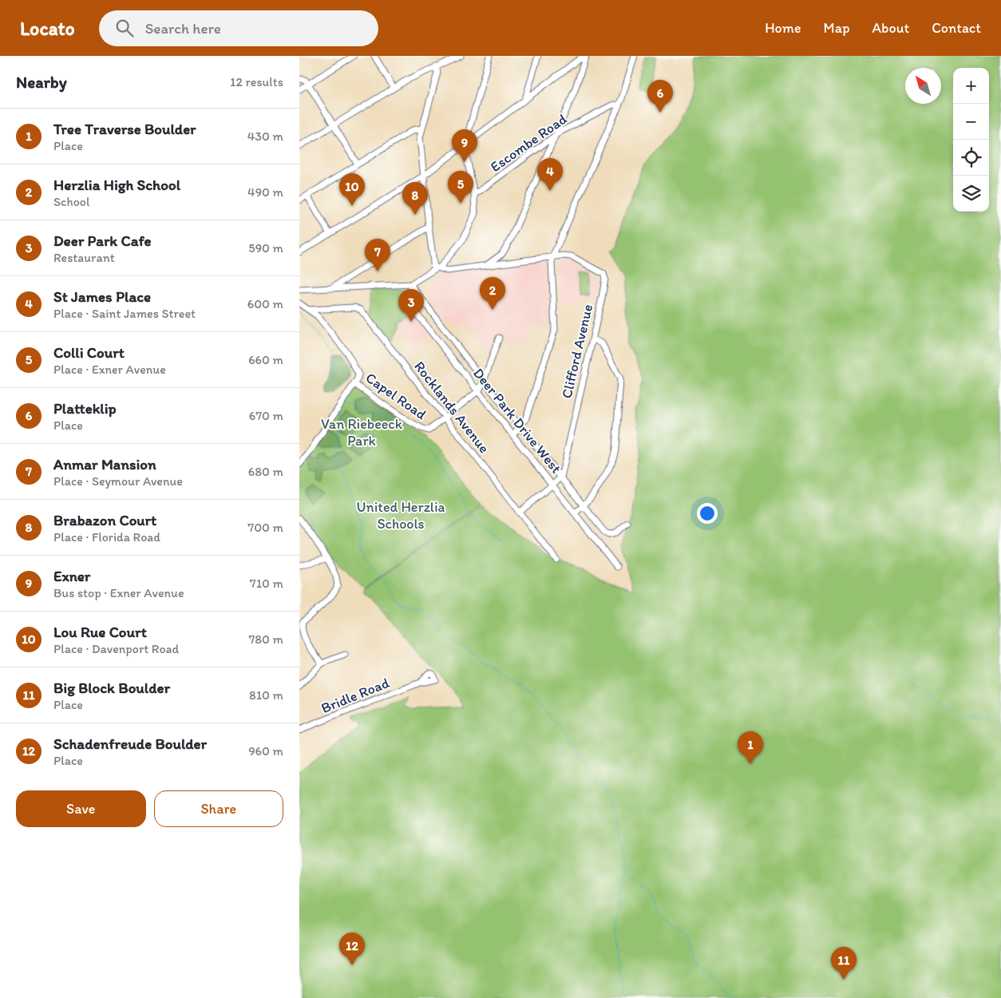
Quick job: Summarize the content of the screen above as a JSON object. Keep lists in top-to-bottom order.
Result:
{
  "streets": {
    "street": [
      "Escombe Road",
      "Clifford Avenue",
      "Capel Road",
      "Rocklands Avenue",
      "Deer Park Drive West",
      "Bridle Road"
    ]
  },
  "crossings": [
    ["Capel Road", "Rocklands Avenue"]
  ],
  "parks": ["Van Riebeeck Park", "United Herzlia Schools"],
  "north": "top left",
  "page": {
    "header": "Locato",
    "search": "Search here",
    "nav": [
      "Home",
      "Map",
      "About",
      "Contact"
    ],
    "heading": ["Nearby", "12 results"],
    "map_buttons": ["+", "−"],
    "pins": [
      "6",
      "9",
      "4",
      "5",
      "10",
      "8",
      "7",
      "2",
      "3",
      "1",
      "12",
      "11"
    ],
    "list": [
      {
        "mark": "1",
        "name": "Tree Traverse Boulder",
        "note": "Place",
        "value": "430 m"
      },
      {
        "mark": "2",
        "name": "Herzlia High School",
        "note": "School",
        "value": "490 m"
      },
      {
        "mark": "3",
        "name": "Deer Park Cafe",
        "note": "Restaurant",
        "value": "590 m"
      },
      {
        "mark": "4",
        "name": "St James Place",
        "note": "Place · Saint James Street",
        "value": "600 m"
      },
      {
        "mark": "5",
        "name": "Colli Court",
        "note": "Place · Exner Avenue",
        "value": "660 m"
      },
      {
        "mark": "6",
        "name": "Platteklip",
        "note": "Place",
        "value": "670 m"
      },
      {
        "mark": "7",
        "name": "Anmar Mansion",
        "note": "Place · Seymour Avenue",
        "value": "680 m"
      },
      {
        "mark": "8",
        "name": "Brabazon Court",
        "note": "Place · Florida Road",
        "value": "700 m"
      },
      {
        "mark": "9",
        "name": "Exner",
        "note": "Bus stop · Exner Avenue",
        "value": "710 m"
      },
      {
        "mark": "10",
        "name": "Lou Rue Court",
        "note": "Place · Davenport Road",
        "value": "780 m"
      },
      {
        "mark": "11",
        "name": "Big Block Boulder",
        "note": "Place",
        "value": "810 m"
      },
      {
        "mark": "12",
        "name": "Schadenfreude Boulder",
        "note": "Place",
        "value": "960 m"
      }
    ],
    "buttons": ["Save", "Share"]
  }
}
